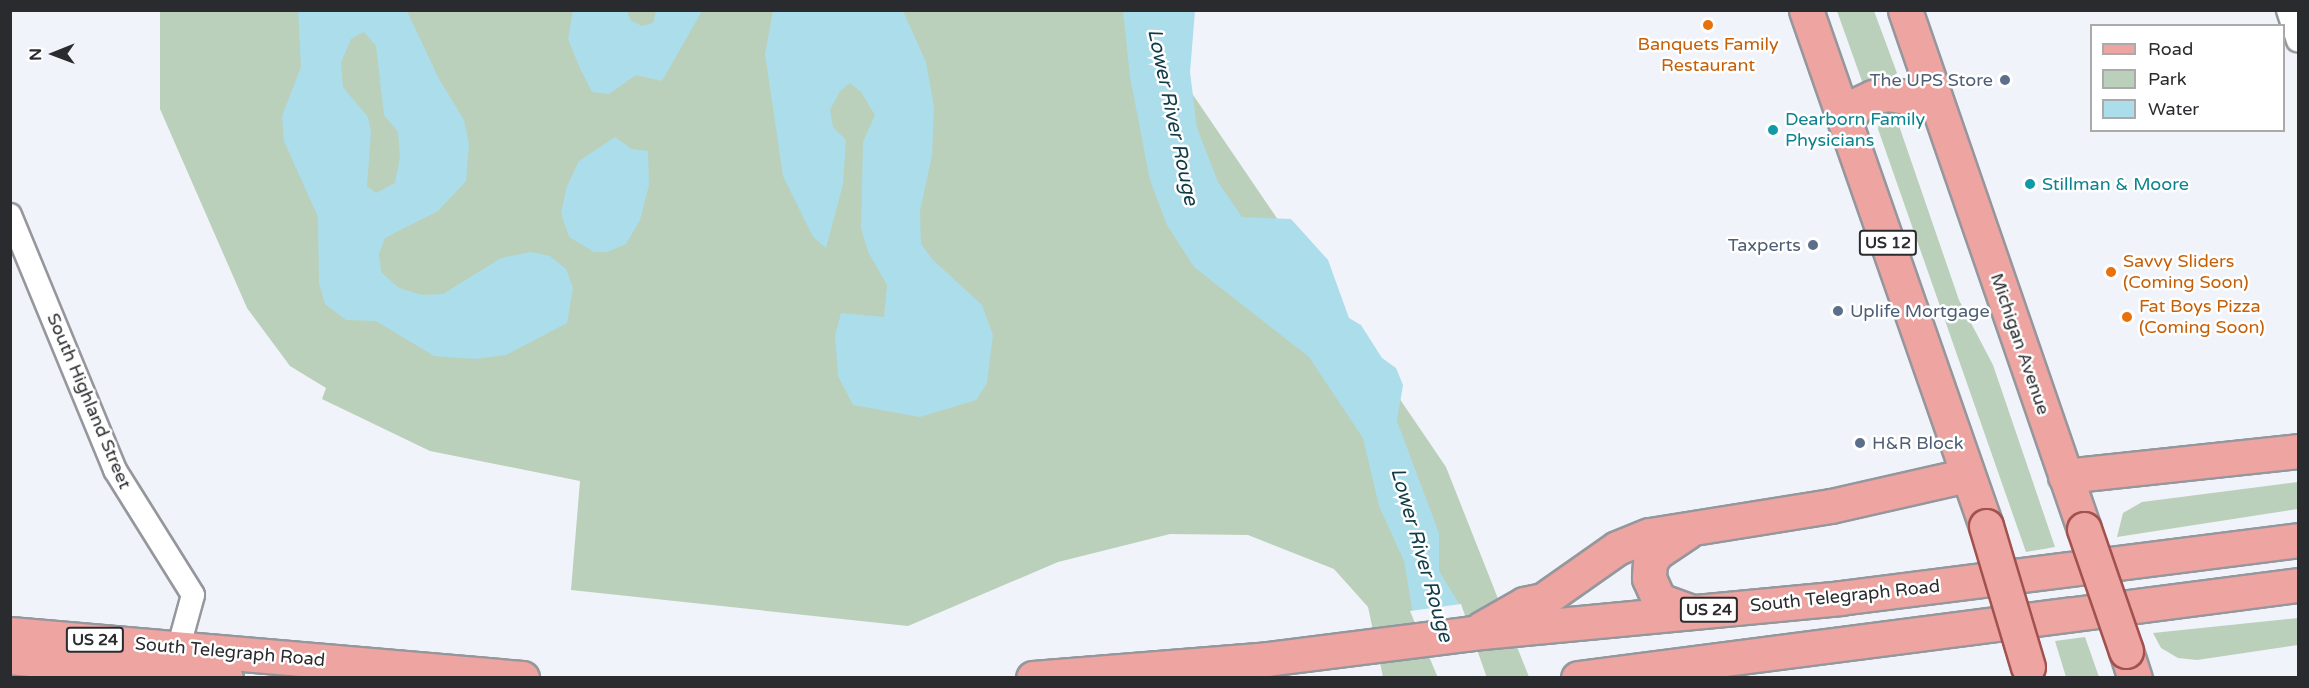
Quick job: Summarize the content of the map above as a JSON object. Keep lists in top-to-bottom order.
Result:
{
  "streets": {
    "main road": [
      "US 12",
      "Michigan Avenue",
      "South Telegraph Road",
      "US 24"
    ],
    "street": ["South Highland Street"]
  },
  "crossings": [
    ["South Highland Street", "South Telegraph Road"]
  ],
  "water": ["Lower River Rouge"],
  "places": [
    "Banquets Family Restaurant",
    "The UPS Store",
    "Dearborn Family Physicians",
    "Stillman & Moore",
    "Taxperts",
    "Savvy Sliders (Coming Soon)",
    "Uplife Mortgage",
    "Fat Boys Pizza (Coming Soon)",
    "H&R Block"
  ],
  "legend": ["Road", "Park", "Water"],
  "north": "left"
}
